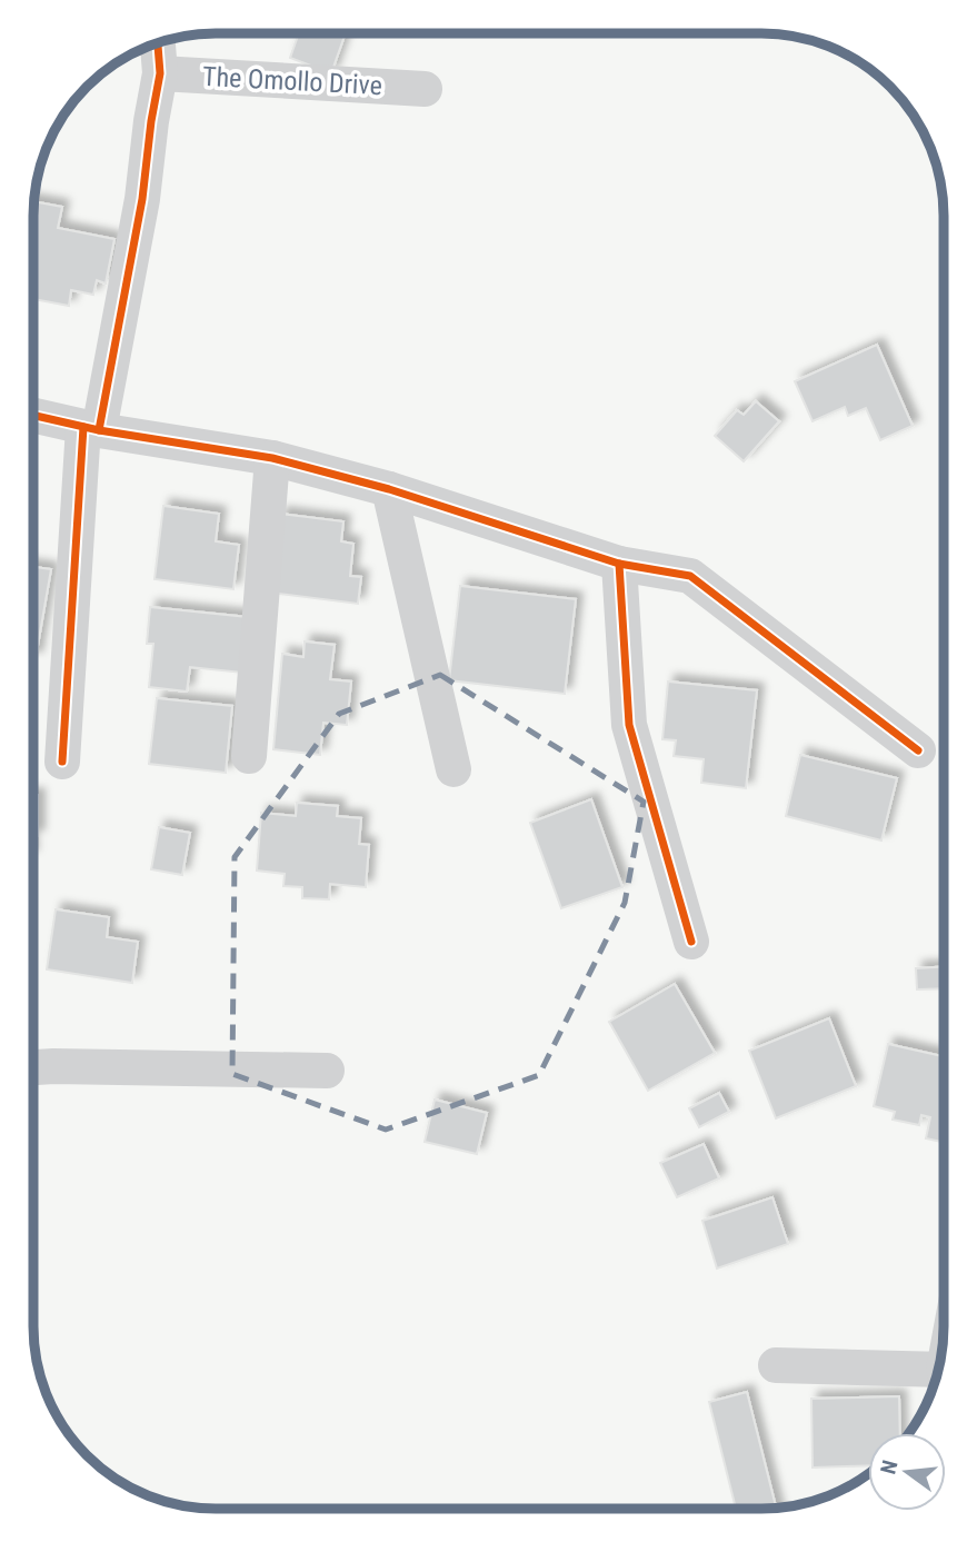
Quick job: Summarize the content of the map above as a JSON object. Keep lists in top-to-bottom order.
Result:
{
  "streets": {
    "street": ["The Omollo Drive"]
  },
  "north": "left"
}
